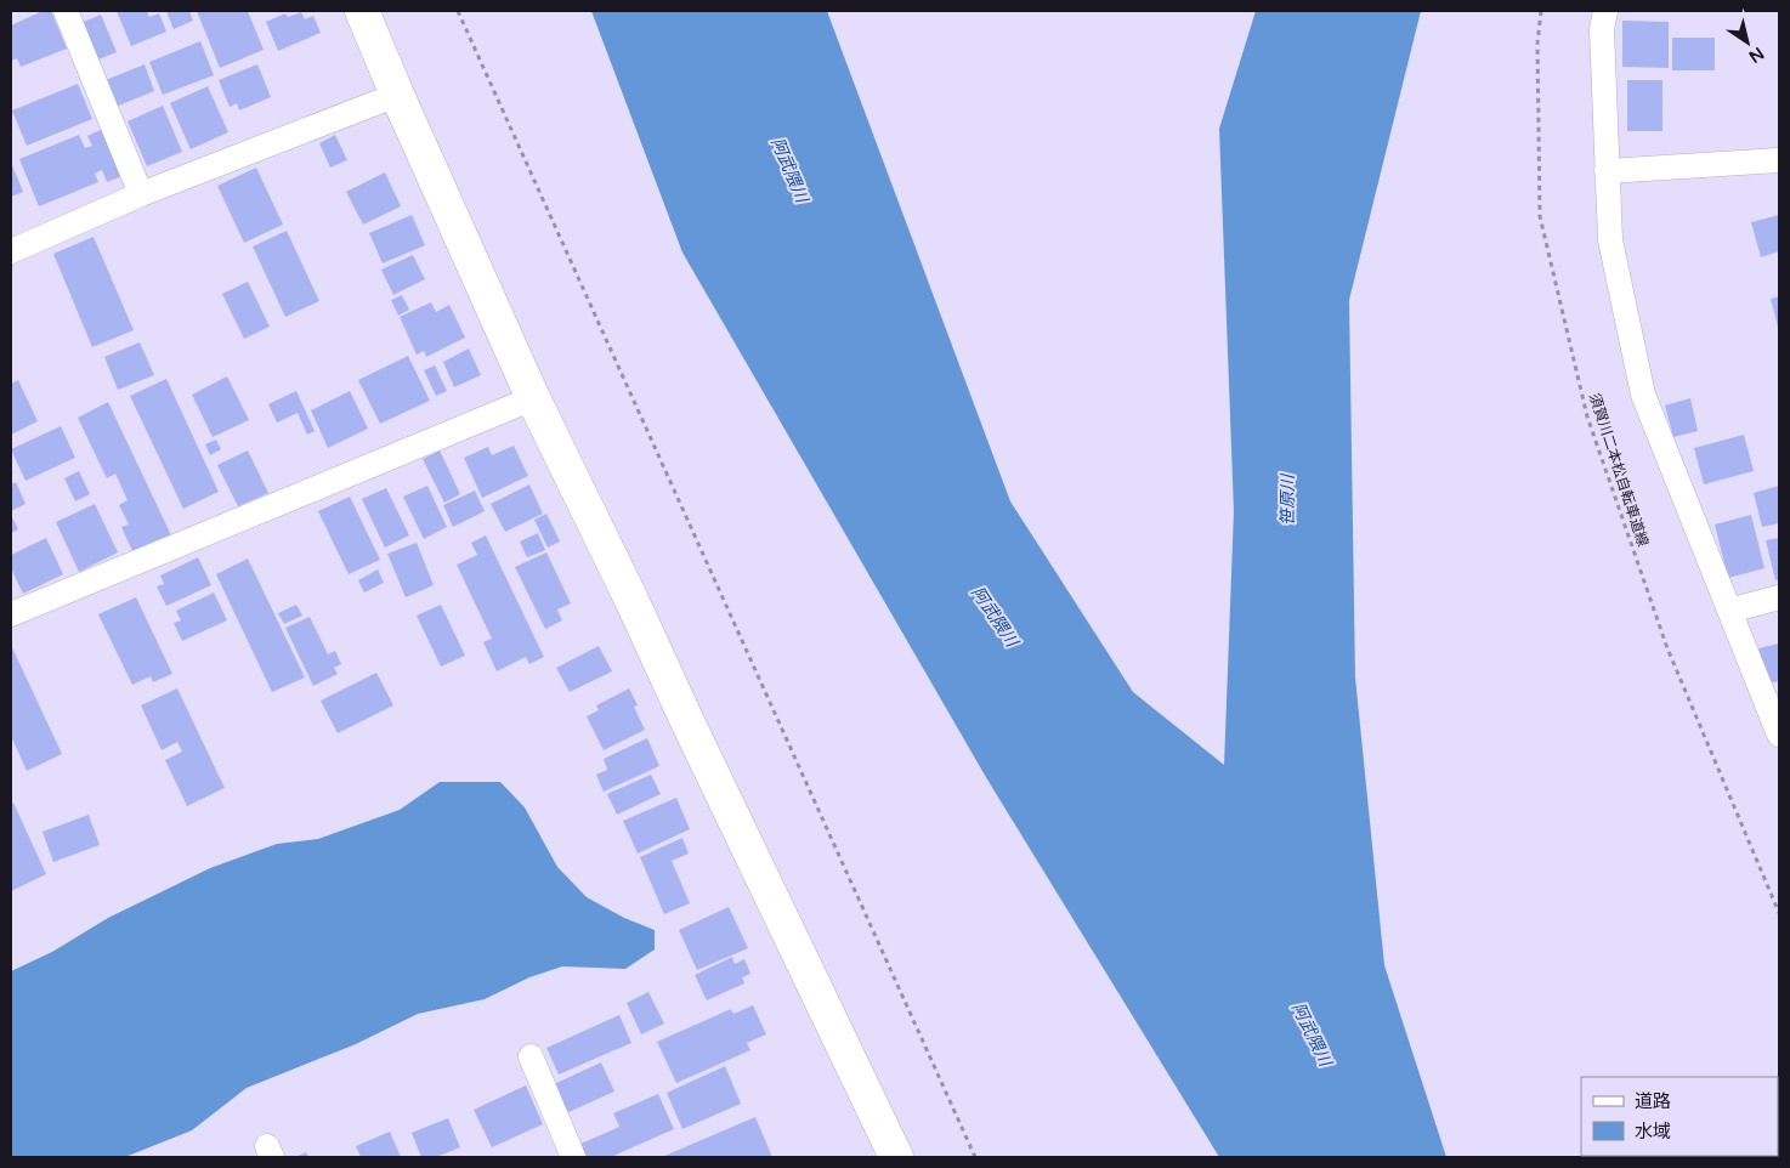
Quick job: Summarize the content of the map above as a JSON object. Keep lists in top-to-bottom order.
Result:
{
  "streets": {
    "path": ["須賀川二本松自転車道線"]
  },
  "water": ["阿武隈川", "笹原川"],
  "legend": ["道路", "水域"],
  "north": "bottom right"
}
